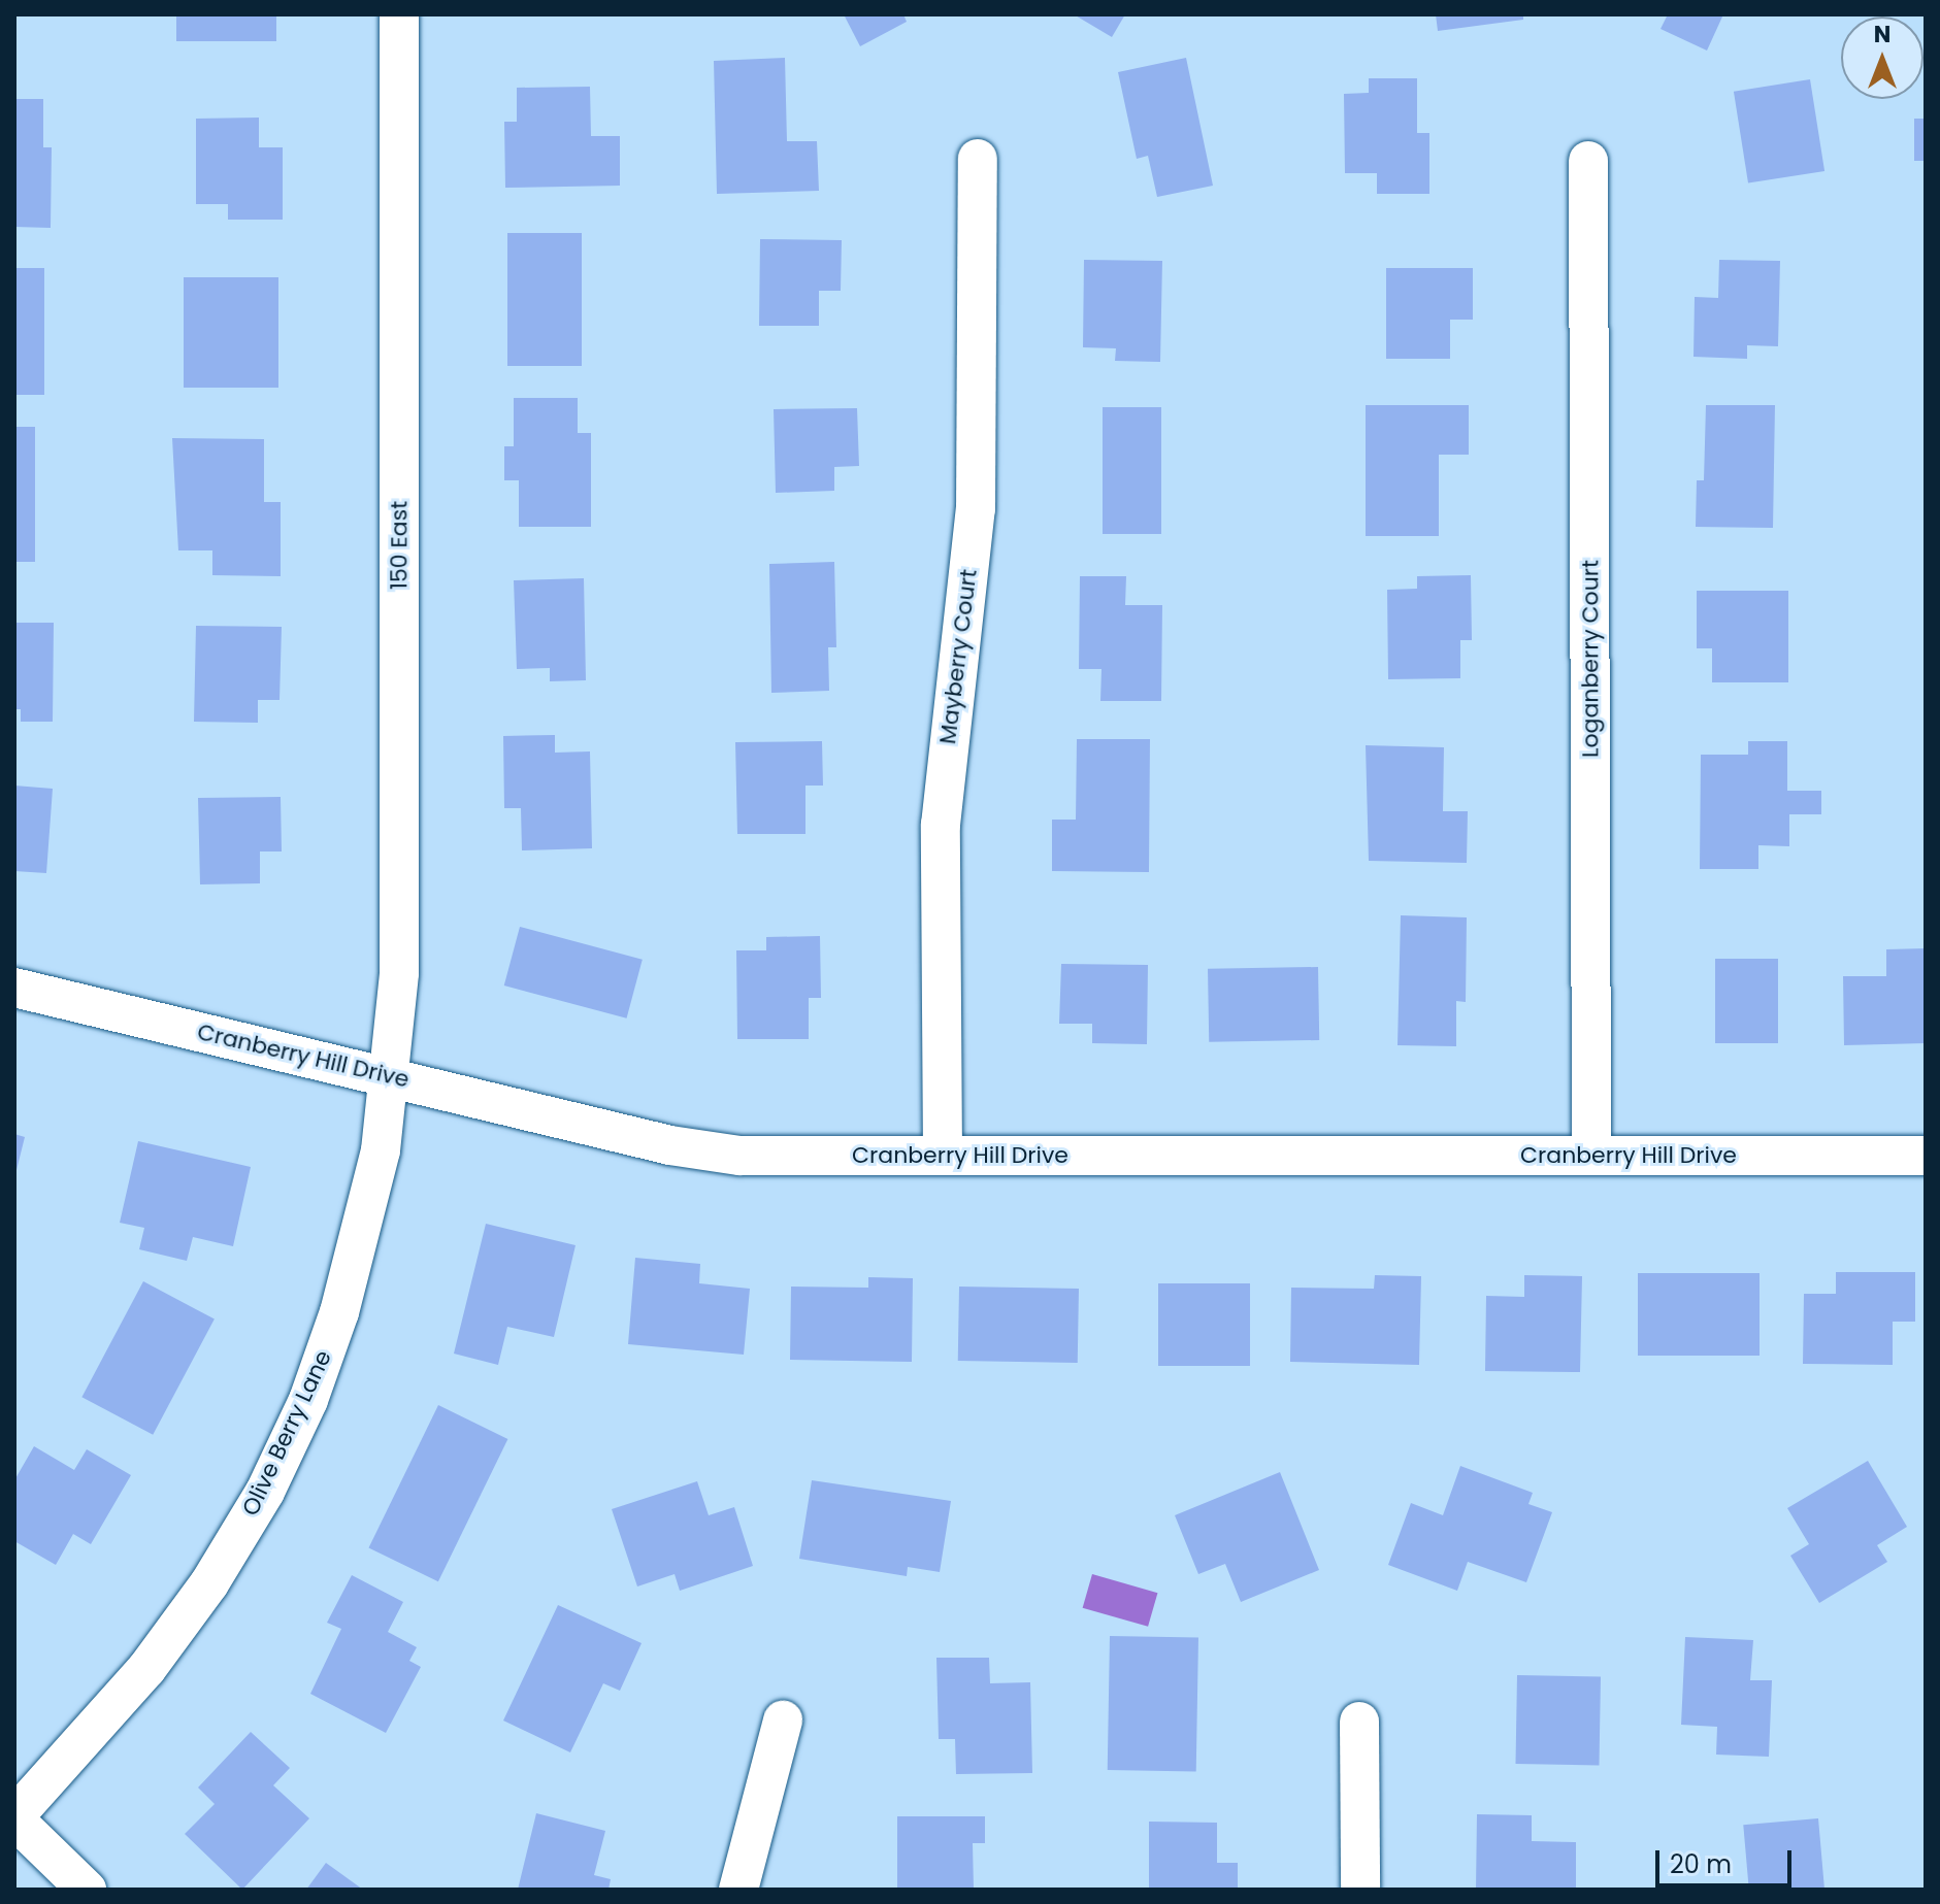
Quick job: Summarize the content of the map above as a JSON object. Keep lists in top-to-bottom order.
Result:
{
  "streets": {
    "street": [
      "150 East",
      "Mayberry Court",
      "Loganberry Court",
      "Cranberry Hill Drive",
      "Olive Berry Lane"
    ]
  },
  "crossings": [
    ["150 East", "Cranberry Hill Drive"],
    ["150 East", "Olive Berry Lane"],
    ["Mayberry Court", "Cranberry Hill Drive"],
    ["Loganberry Court", "Cranberry Hill Drive"],
    ["Cranberry Hill Drive", "Olive Berry Lane"]
  ],
  "scale_bar": "20 m",
  "north": "top"
}
